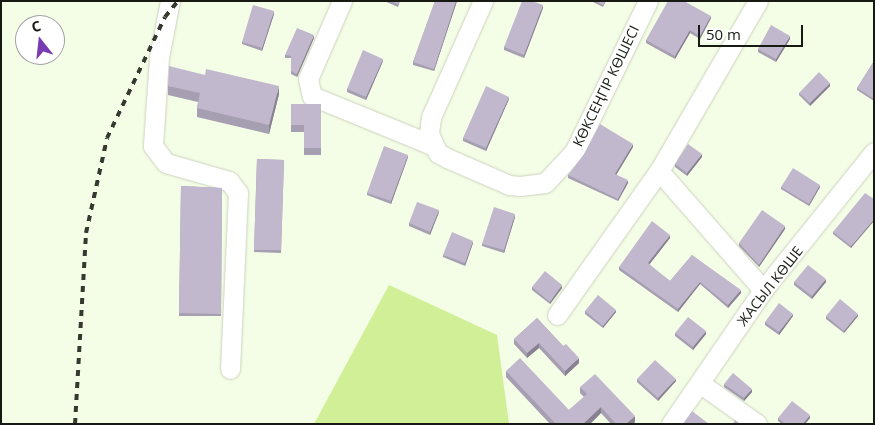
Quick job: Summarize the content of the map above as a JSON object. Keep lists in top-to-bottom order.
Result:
{
  "streets": {
    "street": ["КӨКСЕҢГІР КӨШЕСІ", "ЖАСЫЛ КӨШЕ"]
  },
  "scale_bar": "50 m",
  "north": "top"
}
